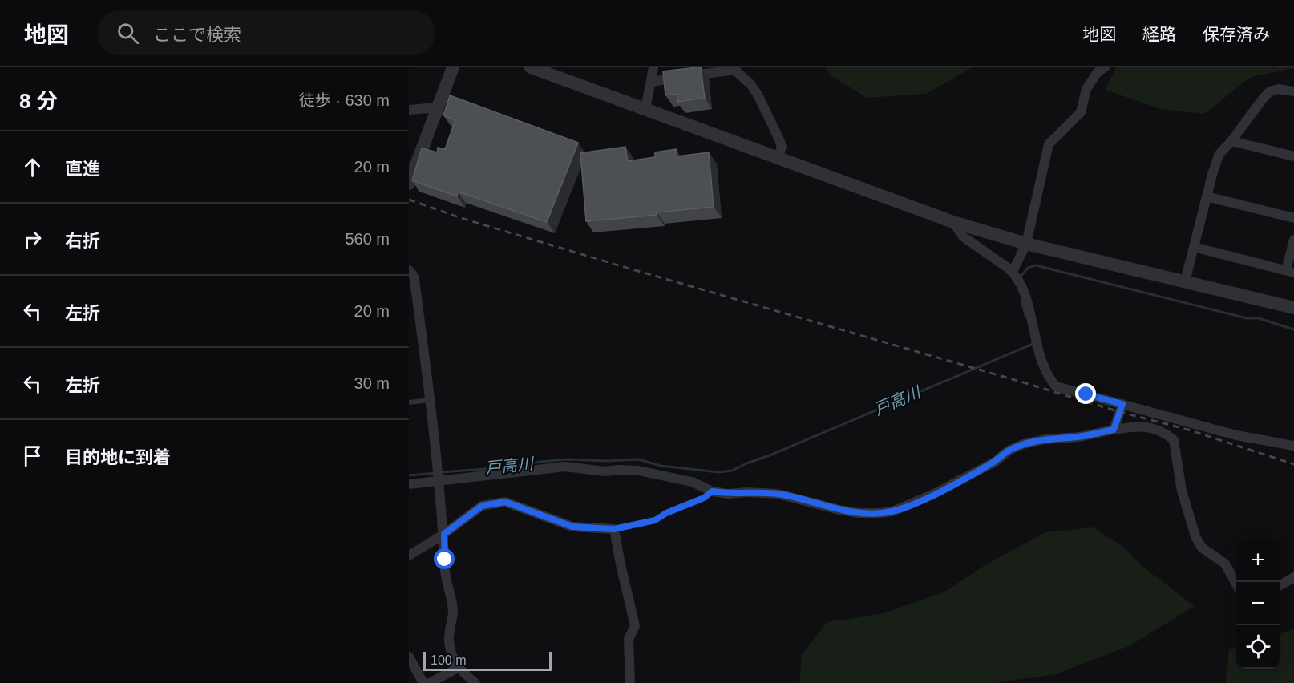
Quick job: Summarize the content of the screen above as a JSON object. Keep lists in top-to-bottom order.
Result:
{
  "water": ["戸高川"],
  "scale_bar": "100 m",
  "page": {
    "header": "地図",
    "search": "ここで検索",
    "nav": ["地図", "経路", "保存済み"],
    "heading": ["8 分", "徒歩 · 630 m"],
    "list": [
      ["直進", "20 m"],
      ["右折", "560 m"],
      ["左折", "20 m"],
      ["左折", "30 m"],
      "目的地に到着"
    ],
    "map_buttons": ["+", "−"],
    "scale": "100 m"
  }
}
